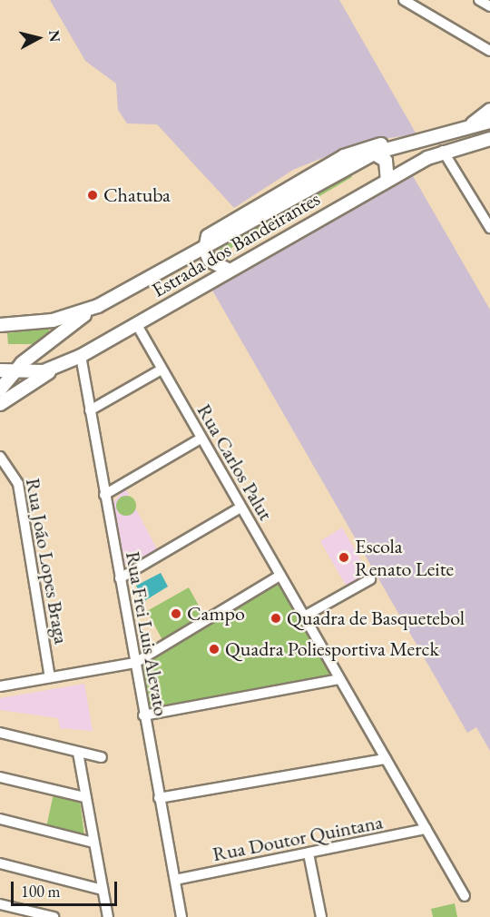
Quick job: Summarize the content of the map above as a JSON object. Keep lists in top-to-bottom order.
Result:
{
  "streets": {
    "main road": ["Estrada dos Bandeirantes"],
    "street": [
      "Rua Carlos Palut",
      "Rua João Lopes Braga",
      "Rua Frei Luis Alevato",
      "Rua Doutor Quintana"
    ]
  },
  "crossings": [
    ["Estrada dos Bandeirantes", "Rua Carlos Palut"],
    ["Estrada dos Bandeirantes", "Rua Frei Luis Alevato"],
    ["Rua Carlos Palut", "Rua Doutor Quintana"],
    ["Rua Frei Luis Alevato", "Rua Doutor Quintana"]
  ],
  "places": [
    "Chatuba",
    "Escola Renato Leite",
    "Campo",
    "Quadra de Basquetebol",
    "Quadra Poliesportiva Merck"
  ],
  "scale_bar": "100 m",
  "north": "right"
}
